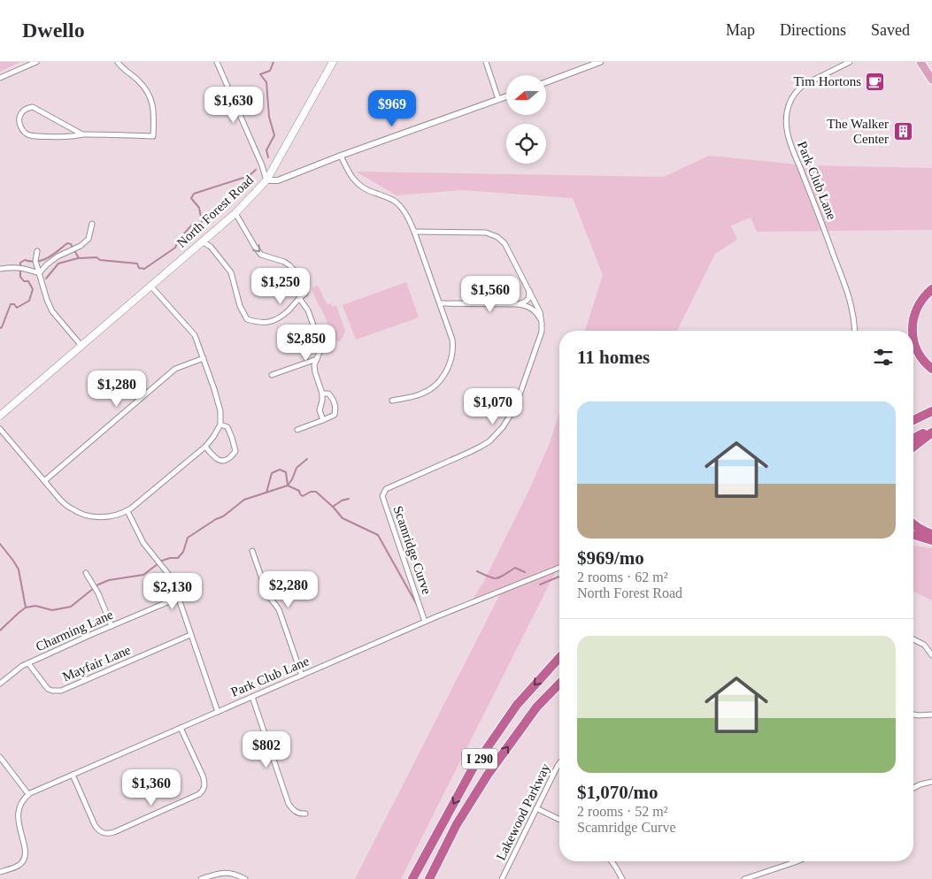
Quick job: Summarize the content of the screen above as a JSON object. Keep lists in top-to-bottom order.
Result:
{
  "streets": {
    "highway": ["I 290"],
    "main road": ["North Forest Road"],
    "street": [
      "Park Club Lane",
      "Scamridge Curve",
      "Charming Lane",
      "Mayfair Lane",
      "Lakewood Parkway"
    ]
  },
  "crossings": [
    ["Park Club Lane", "Scamridge Curve"],
    ["Charming Lane", "Mayfair Lane"]
  ],
  "places": {
    "cafe": ["Tim Hortons"],
    "building": ["The Walker Center"]
  },
  "north": "left",
  "page": {
    "header": "Dwello",
    "nav": ["Map", "Directions", "Saved"],
    "price": [
      "$1,630",
      "$969",
      "$1,250",
      "$1,560",
      "$2,850",
      "$1,280",
      "$1,070",
      "$2,280",
      "$2,130",
      "$802",
      "$1,360"
    ],
    "heading": "11 homes",
    "list": [
      {
        "name": "$969/mo",
        "note": "2 rooms · 62 m² · North Forest Road"
      },
      {
        "name": "$1,070/mo",
        "note": "2 rooms · 52 m² · Scamridge Curve"
      }
    ]
  }
}
